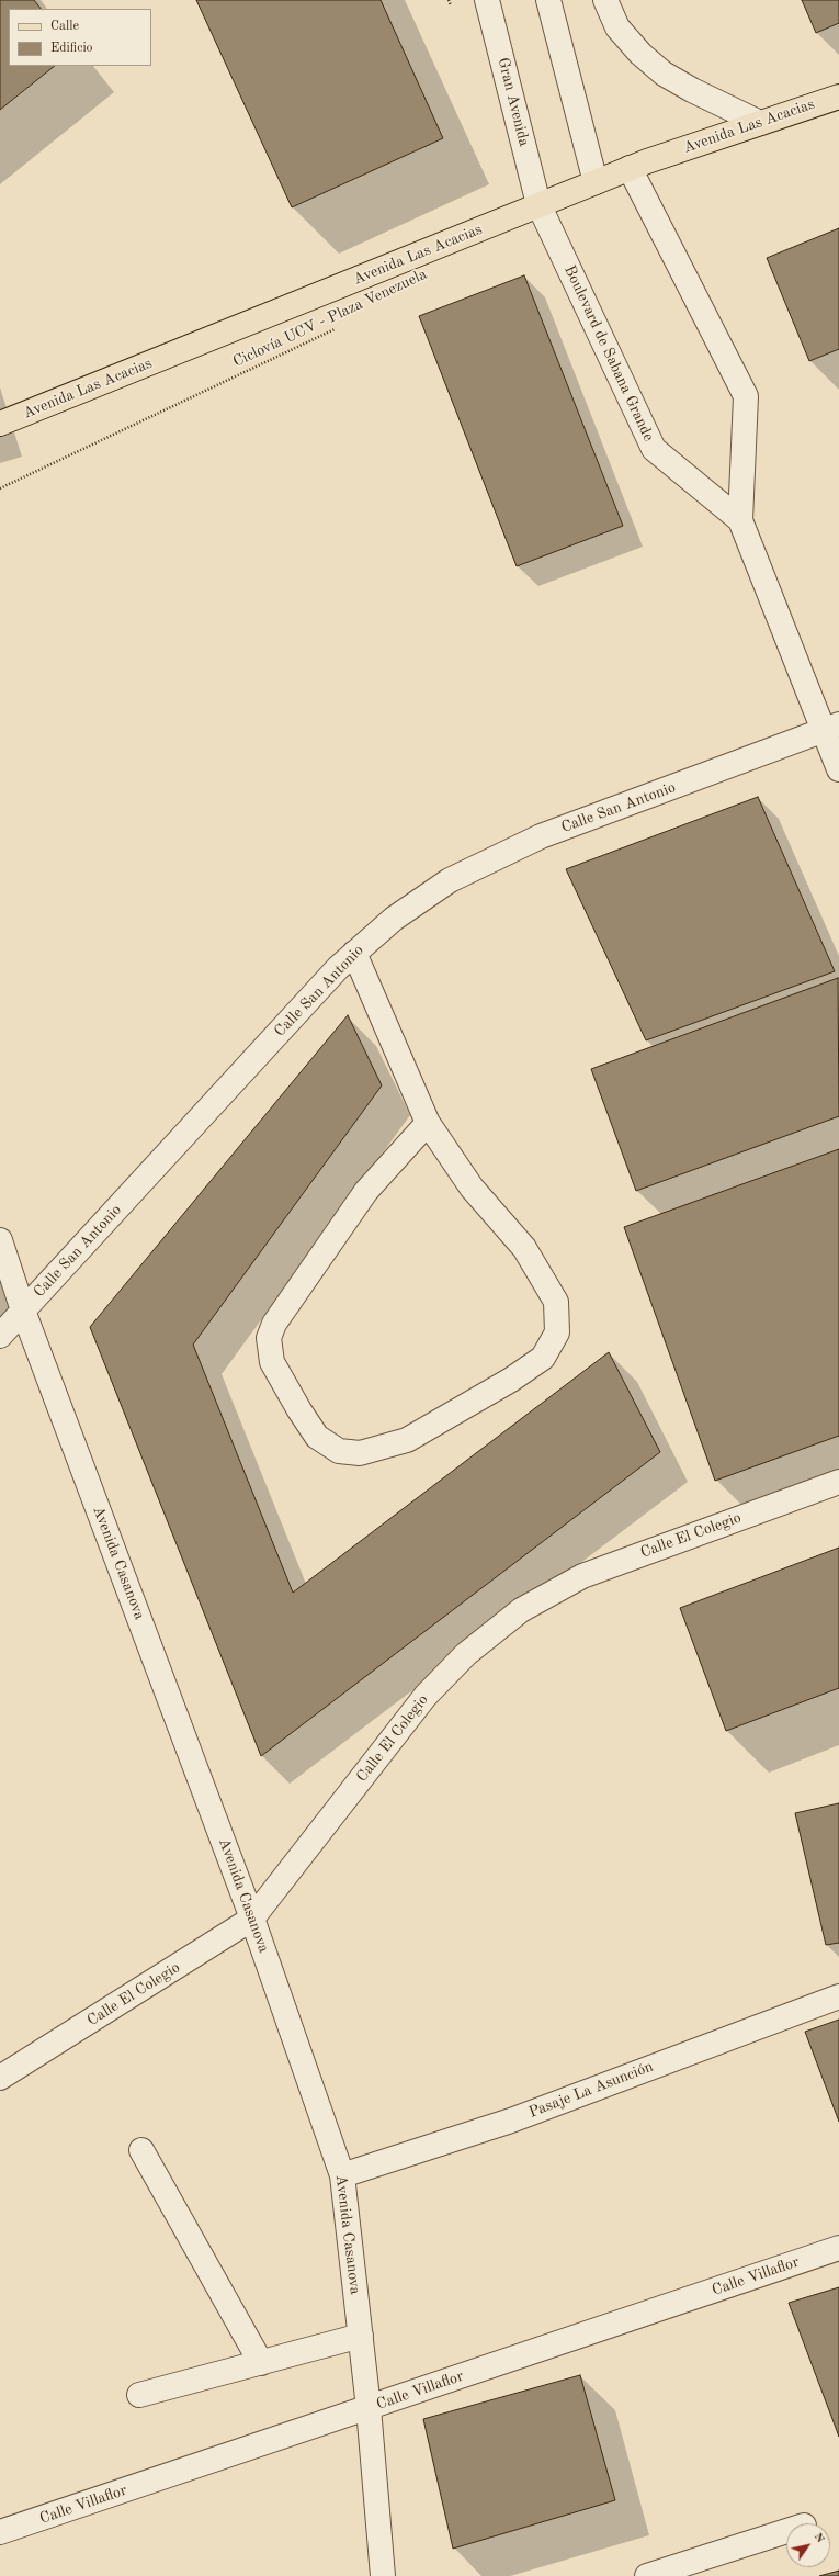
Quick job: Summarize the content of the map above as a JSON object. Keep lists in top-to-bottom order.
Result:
{
  "streets": {
    "main road": ["Avenida Las Acacias"],
    "street": [
      "Gran Avenida",
      "Boulevard de Sabana Grande",
      "Calle San Antonio",
      "Calle El Colegio",
      "Avenida Casanova",
      "Pasaje La Asunción",
      "Calle Villaflor"
    ],
    "path": ["Ciclovía UCV - Plaza Venezuela"]
  },
  "crossings": [
    ["Gran Avenida", "Avenida Las Acacias"],
    ["Gran Avenida", "Boulevard de Sabana Grande"],
    ["Avenida Las Acacias", "Boulevard de Sabana Grande"],
    ["Boulevard de Sabana Grande", "Calle San Antonio"],
    ["Calle San Antonio", "Avenida Casanova"],
    ["Calle El Colegio", "Avenida Casanova"],
    ["Avenida Casanova", "Pasaje La Asunción"],
    ["Avenida Casanova", "Calle Villaflor"]
  ],
  "legend": ["Calle", "Edificio"],
  "north": "top right"
}
